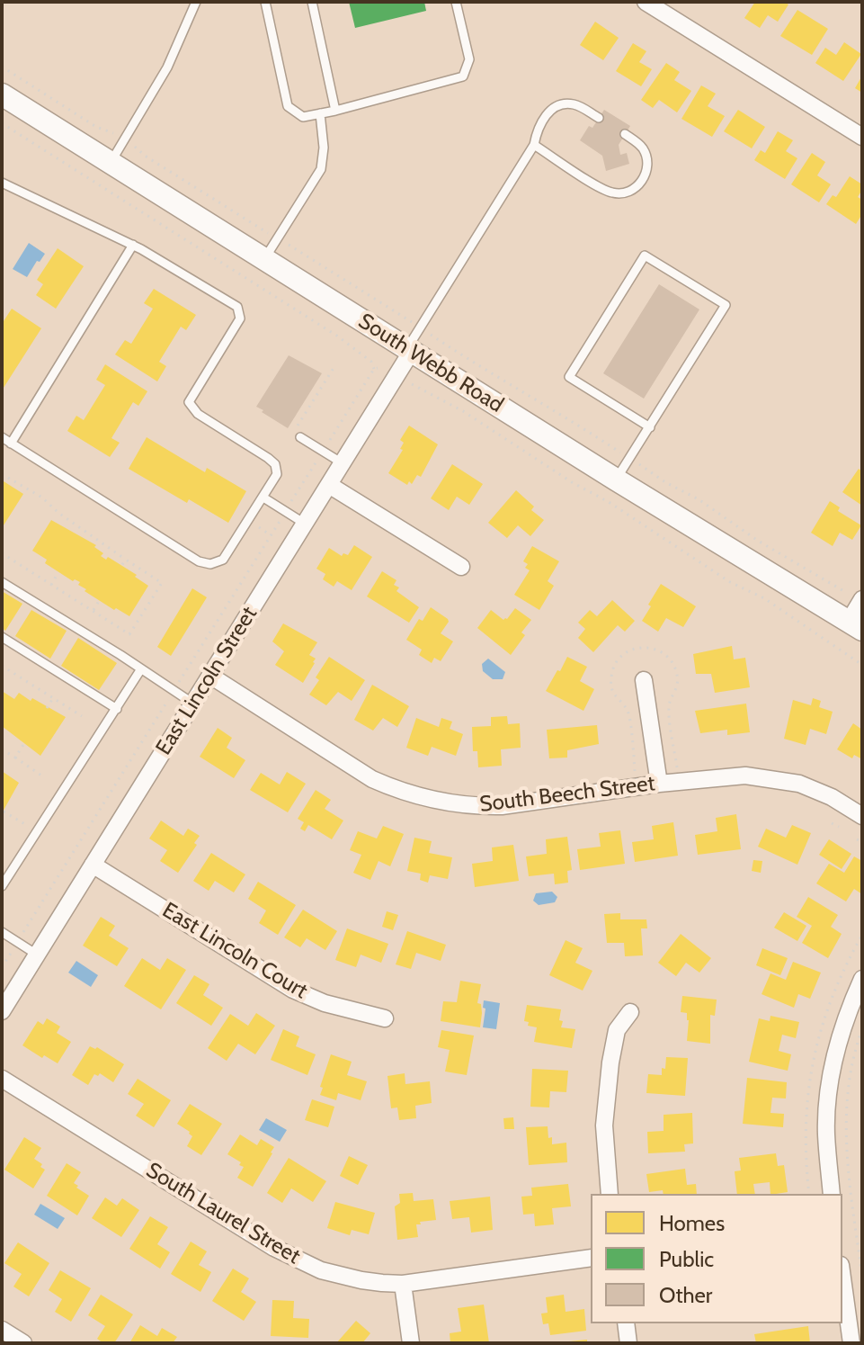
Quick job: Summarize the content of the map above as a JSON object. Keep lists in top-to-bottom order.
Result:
{
  "streets": {
    "main road": ["South Webb Road"],
    "street": [
      "East Lincoln Street",
      "South Beech Street",
      "East Lincoln Court",
      "South Laurel Street"
    ]
  },
  "crossings": [
    ["South Webb Road", "East Lincoln Street"],
    ["East Lincoln Street", "South Beech Street"],
    ["East Lincoln Street", "East Lincoln Court"]
  ],
  "legend": ["Homes", "Public", "Other"]
}
